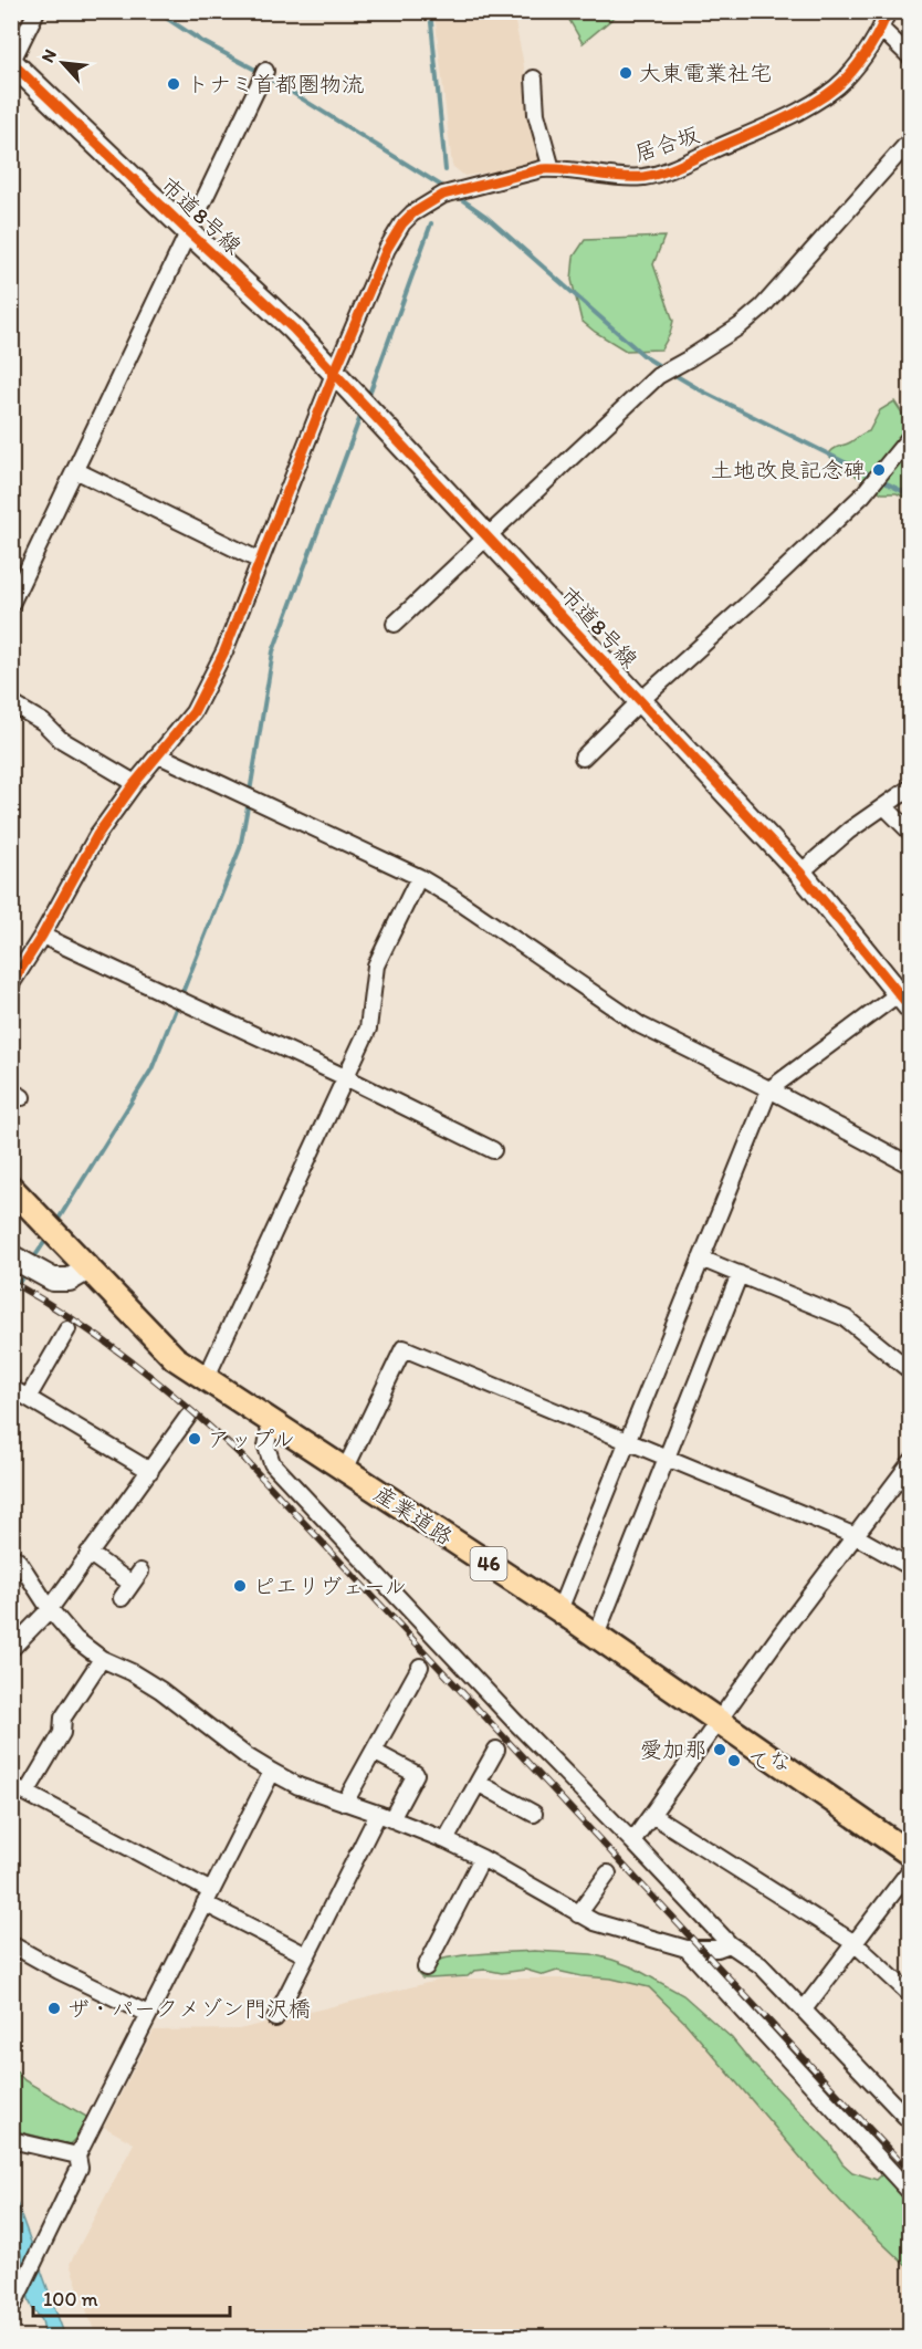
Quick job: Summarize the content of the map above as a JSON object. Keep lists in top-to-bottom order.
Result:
{
  "streets": {
    "main road": ["産業道路", "46"],
    "street": ["居合坂", "市道8号線"]
  },
  "places": [
    "大東電業社宅",
    "トナミ首都圏物流",
    "土地改良記念碑",
    "アップル",
    "ピエリヴェール",
    "愛加那",
    "てな",
    "ザ・パークメゾン門沢橋"
  ],
  "scale_bar": "100 m",
  "north": "top left"
}
